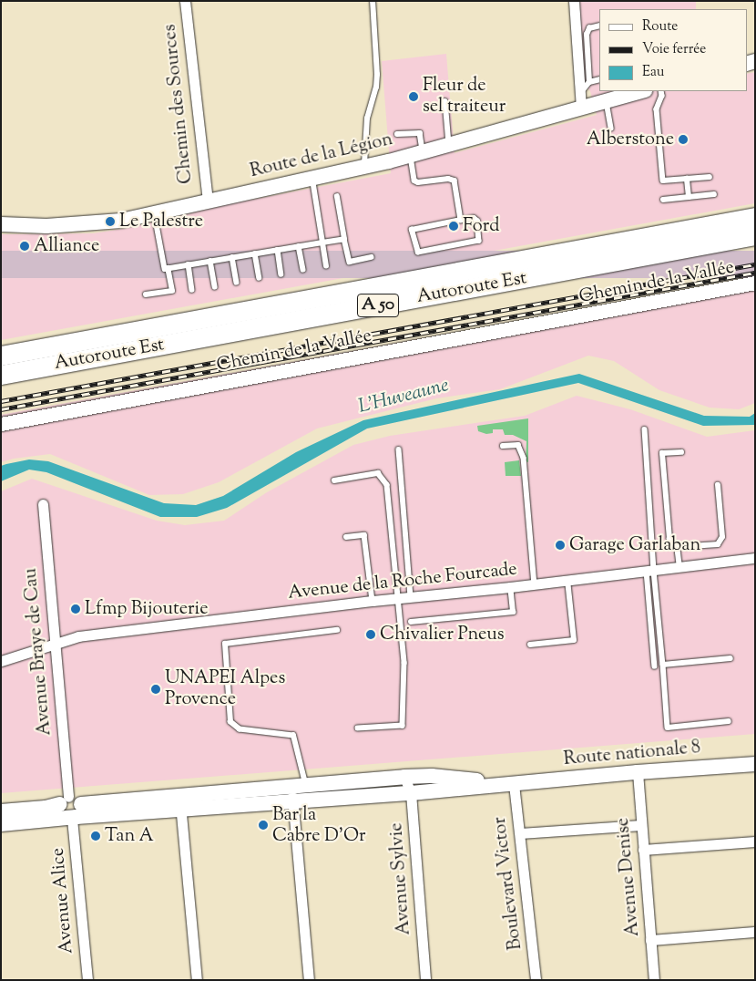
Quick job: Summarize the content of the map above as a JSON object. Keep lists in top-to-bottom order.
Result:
{
  "streets": {
    "highway": ["Autoroute Est", "A 50"],
    "main road": ["Route de la Légion", "Route nationale 8"],
    "street": [
      "Chemin des Sources",
      "Chemin de la Vallée",
      "Avenue de la Roche Fourcade",
      "Avenue Braye de Cau",
      "Avenue Denise",
      "Avenue Sylvie",
      "Boulevard Victor",
      "Avenue Alice"
    ]
  },
  "crossings": [
    ["Chemin des Sources", "Route de la Légion"],
    ["Avenue de la Roche Fourcade", "Avenue Braye de Cau"],
    ["Avenue Braye de Cau", "Avenue Alice"],
    ["Route nationale 8", "Avenue Denise"],
    ["Route nationale 8", "Boulevard Victor"]
  ],
  "water": ["L'Huveaune"],
  "places": [
    "Fleur de sel traiteur",
    "Alberstone",
    "Le Palestre",
    "Ford",
    "Alliance",
    "Garage Garlaban",
    "Lfmp Bijouterie",
    "Chivalier Pneus",
    "UNAPEI Alpes Provence",
    "Bar la Cabre D'Or",
    "Tan A"
  ],
  "legend": ["Route", "Voie ferrée", "Eau"]
}
